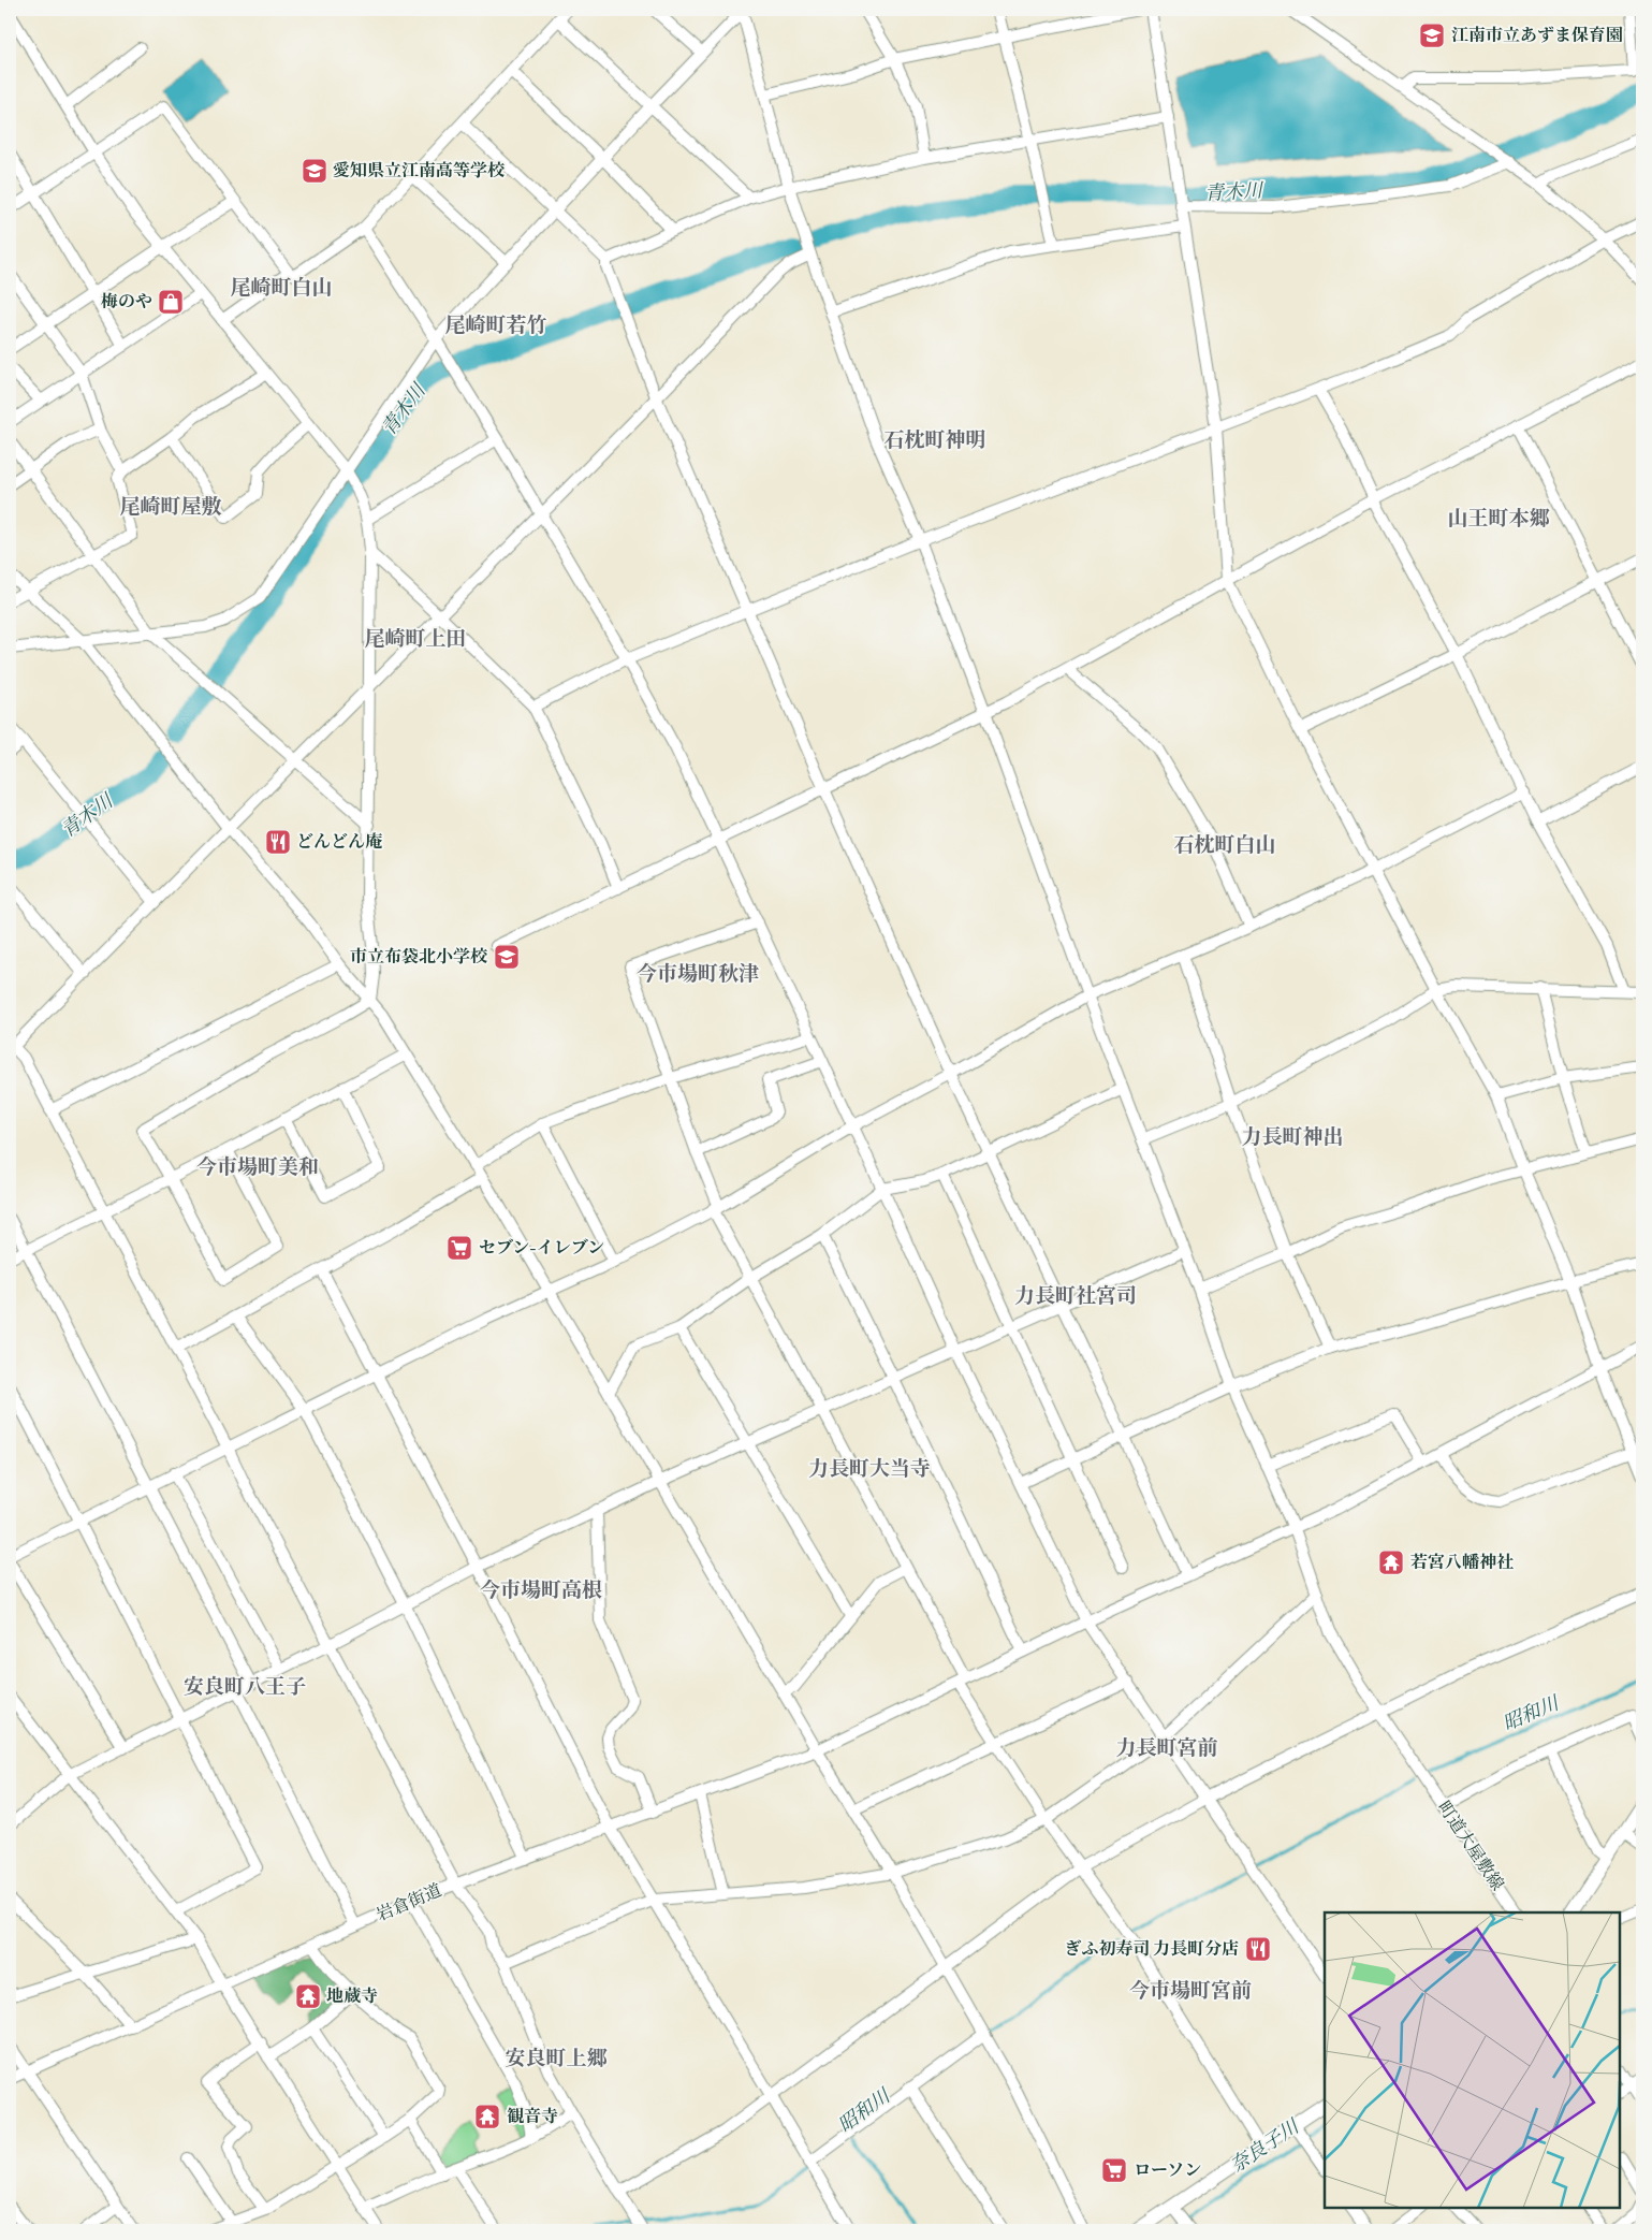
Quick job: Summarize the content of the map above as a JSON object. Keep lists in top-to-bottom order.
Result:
{
  "streets": {
    "street": ["町道大屋敷線", "岩倉街道"]
  },
  "crossings": [
    ["町道大屋敷線", "岩倉街道"]
  ],
  "districts": [
    "尾崎町白山",
    "尾崎町若竹",
    "石枕町神明",
    "尾崎町屋敷",
    "山王町本郷",
    "尾崎町上田",
    "石枕町白山",
    "今市場町秋津",
    "力長町神出",
    "今市場町美和",
    "力長町社宮司",
    "力長町大当寺",
    "今市場町高根",
    "安良町八王子",
    "力長町宮前",
    "今市場町宮前",
    "安良町上郷"
  ],
  "water": ["青木川", "昭和川", "奈良子川"],
  "places": {
    "school or university": ["江南市立あずま保育園", "愛知県立江南高等学校", "市立布袋北小学校"],
    "shop": ["梅のや"],
    "restaurant": ["どんどん庵", "ぎふ初寿司 力長町分店"],
    "supermarket": ["セブン-イレブン", "ローソン"],
    "temple": ["若宮八幡神社", "地蔵寺", "観音寺"]
  }
}
